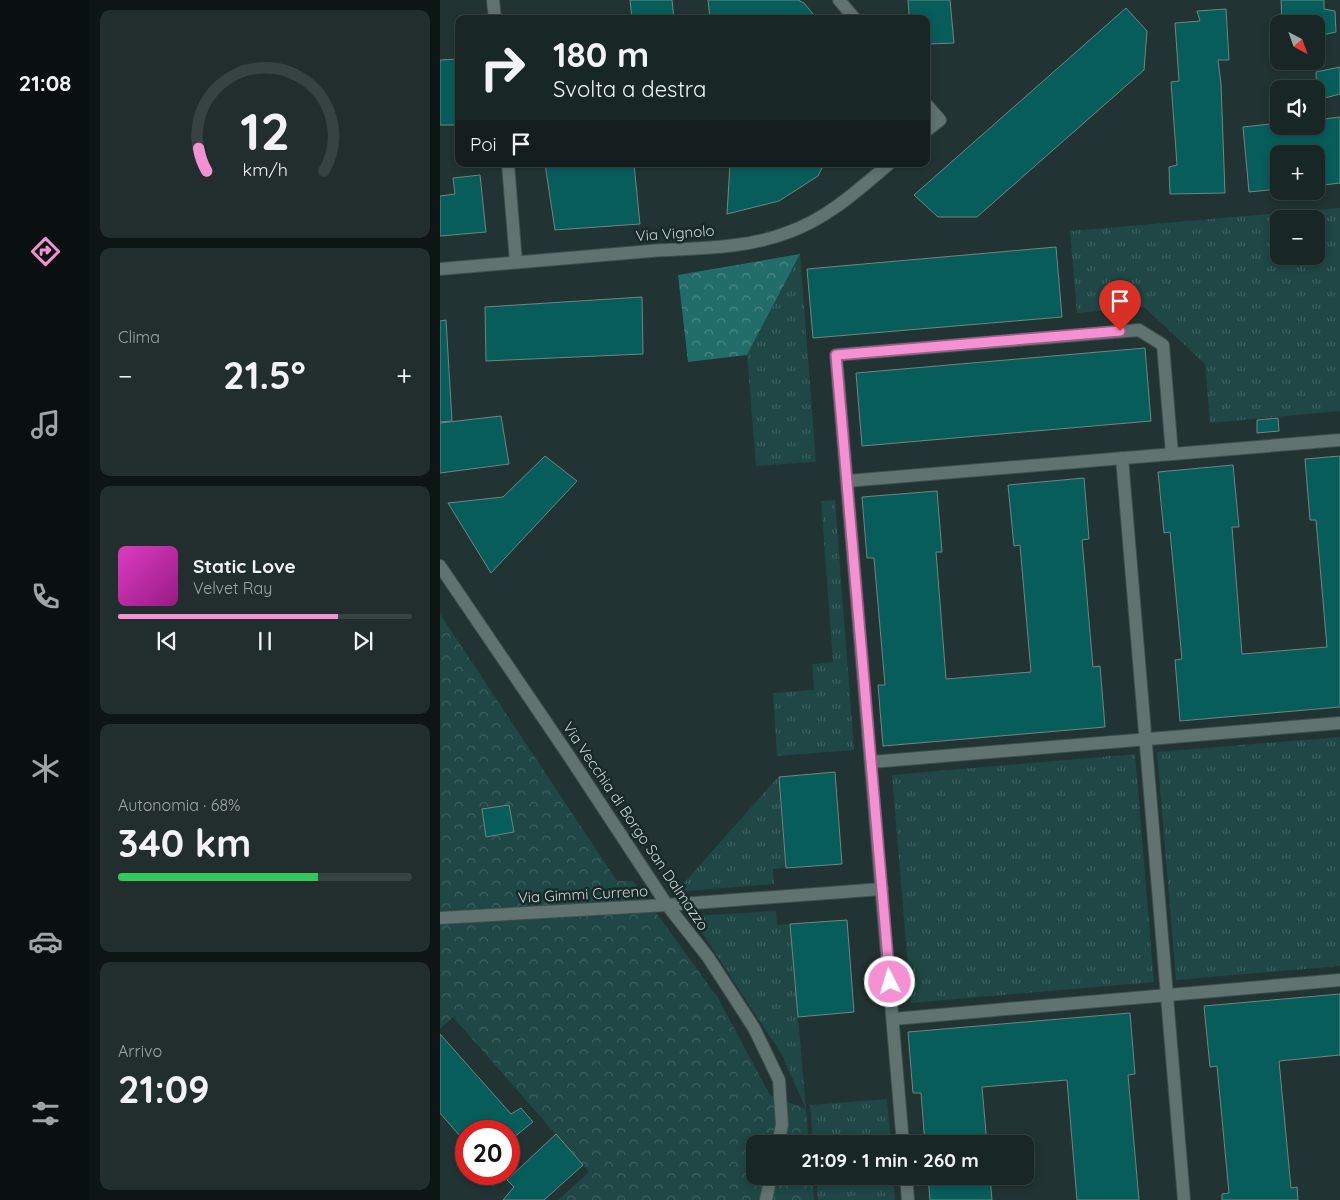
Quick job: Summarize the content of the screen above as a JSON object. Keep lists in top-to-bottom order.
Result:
{
  "streets": {
    "street": ["Via Vignolo", "Via Vecchia di Borgo San Dalmazzo", "Via Gimmi Curreno"]
  },
  "crossings": [
    ["Via Vecchia di Borgo San Dalmazzo", "Via Gimmi Curreno"]
  ],
  "north": "bottom right",
  "page": {
    "tabs": "21:08",
    "map_buttons": ["+", "−"],
    "turn": ["180 m", "Svolta a destra"],
    "then": "Poi",
    "tile": [
      "Clima",
      ["Autonomia · 68%", "340 km"],
      ["Arrivo", "21:09"]
    ],
    "heat": ["−", "21.5°", "+"],
    "song": ["Static Love", "Velvet Ray"],
    "limit": "20",
    "trip": "21:09 · 1 min · 260 m",
    "gauge": ["12", "km/h"]
  }
}
